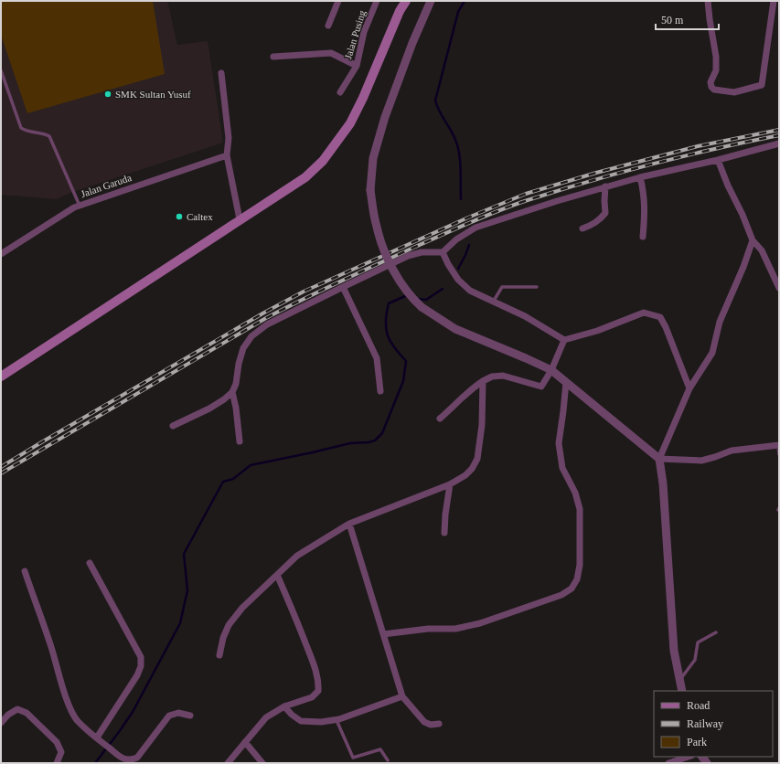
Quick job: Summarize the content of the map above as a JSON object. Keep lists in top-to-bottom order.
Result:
{
  "streets": {
    "street": ["Jalan Pusing", "Jalan Garuda"]
  },
  "places": ["SMK Sultan Yusuf", "Caltex"],
  "legend": ["Road", "Railway", "Park"],
  "scale_bar": "50 m"
}
